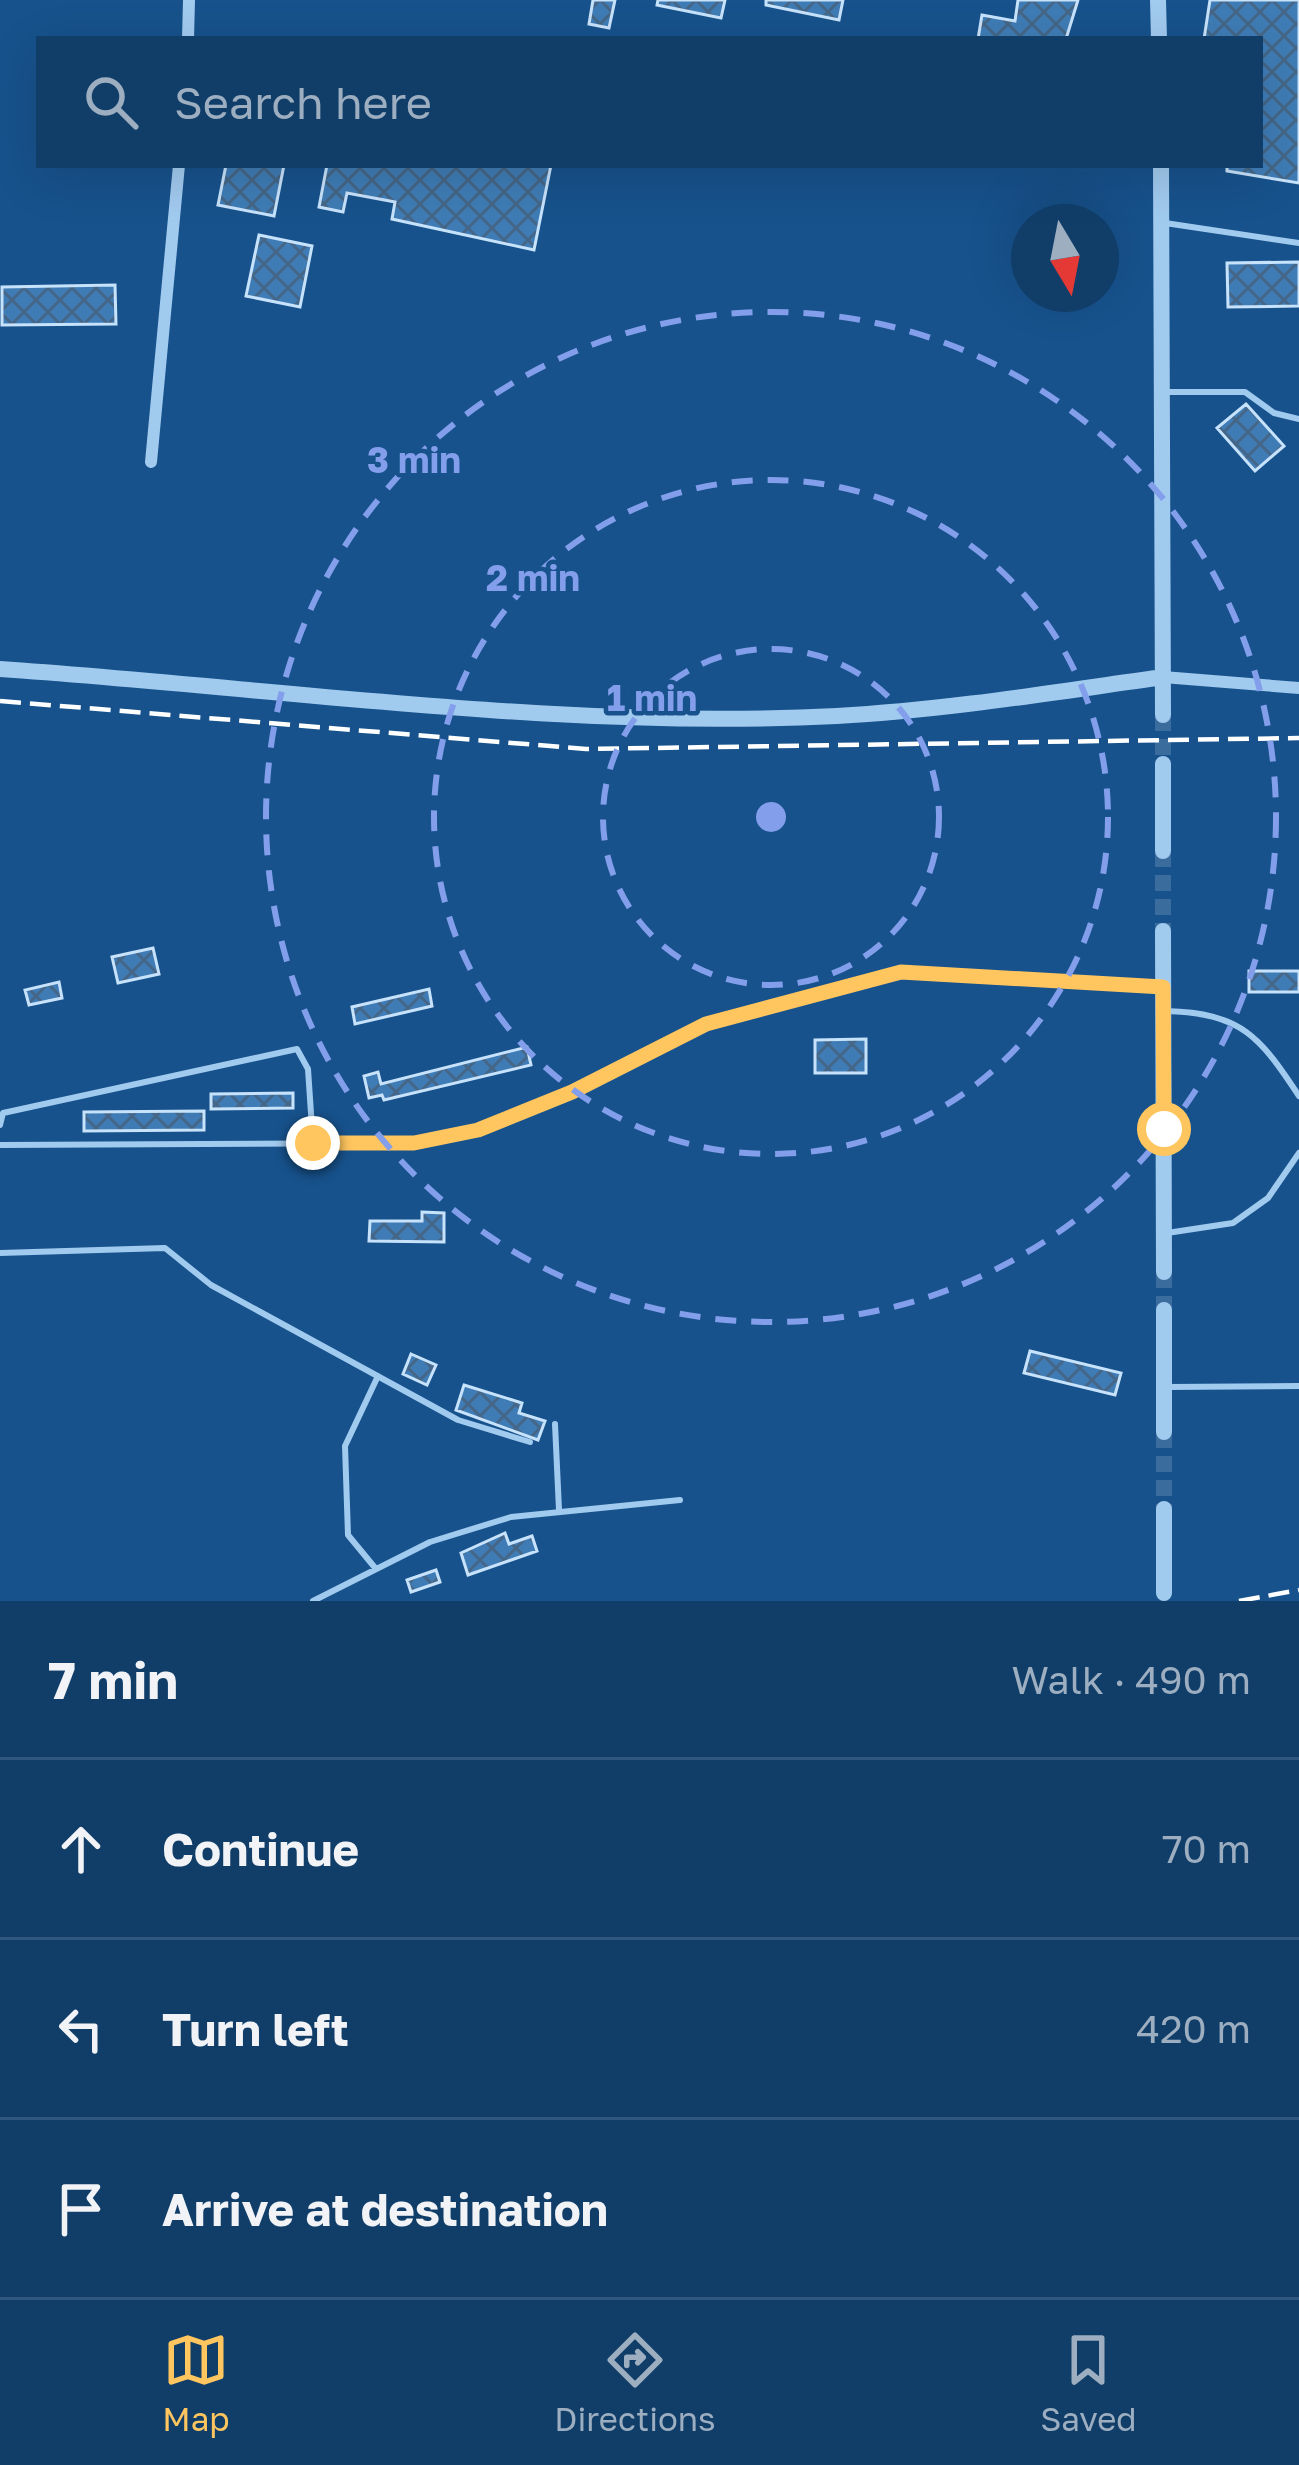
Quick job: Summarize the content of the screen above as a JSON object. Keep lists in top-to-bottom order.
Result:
{
  "north": "bottom",
  "page": {
    "search": "Search here",
    "heading": ["7 min", "Walk · 490 m"],
    "list": [
      ["Continue", "70 m"],
      ["Turn left", "420 m"],
      "Arrive at destination"
    ],
    "nav": ["Map", "Directions", "Saved"]
  },
  "rings": ["3 min", "2 min", "1 min"]
}
